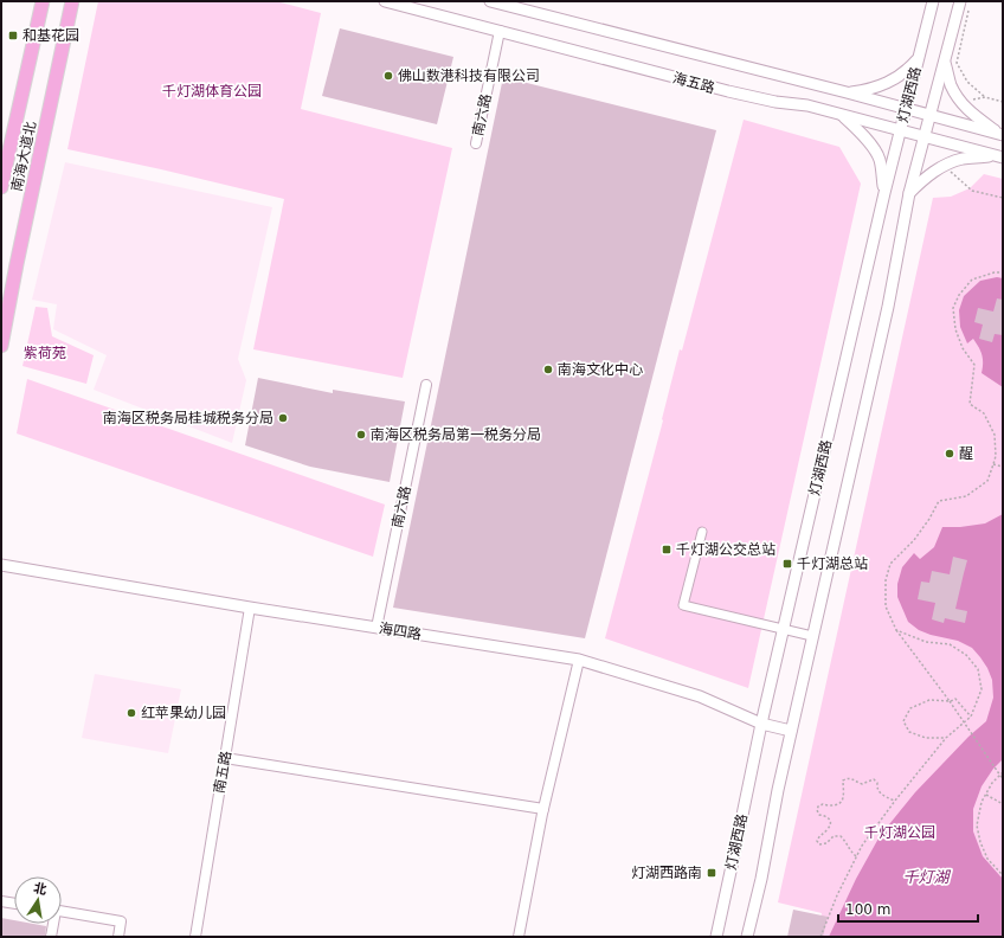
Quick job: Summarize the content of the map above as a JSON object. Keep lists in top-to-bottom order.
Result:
{
  "streets": {
    "highway": ["南海大道北"],
    "main road": ["海五路", "灯湖西路", "海四路"],
    "street": ["南六路", "南五路"]
  },
  "crossings": [
    ["海五路", "灯湖西路"],
    ["海五路", "南六路"],
    ["灯湖西路", "海四路"],
    ["南六路", "海四路"],
    ["海四路", "南五路"]
  ],
  "water": ["千灯湖"],
  "parks": ["千灯湖体育公园", "紫荷苑", "千灯湖公园"],
  "places": {
    "transit": [
      "和基花园",
      "千灯湖公交总站",
      "千灯湖总站",
      "灯湖西路南"
    ],
    "other": [
      "佛山数港科技有限公司",
      "南海文化中心",
      "南海区税务局桂城税务分局",
      "南海区税务局第一税务分局",
      "醒",
      "红苹果幼儿园"
    ]
  },
  "scale_bar": "100 m",
  "north": "top"
}
